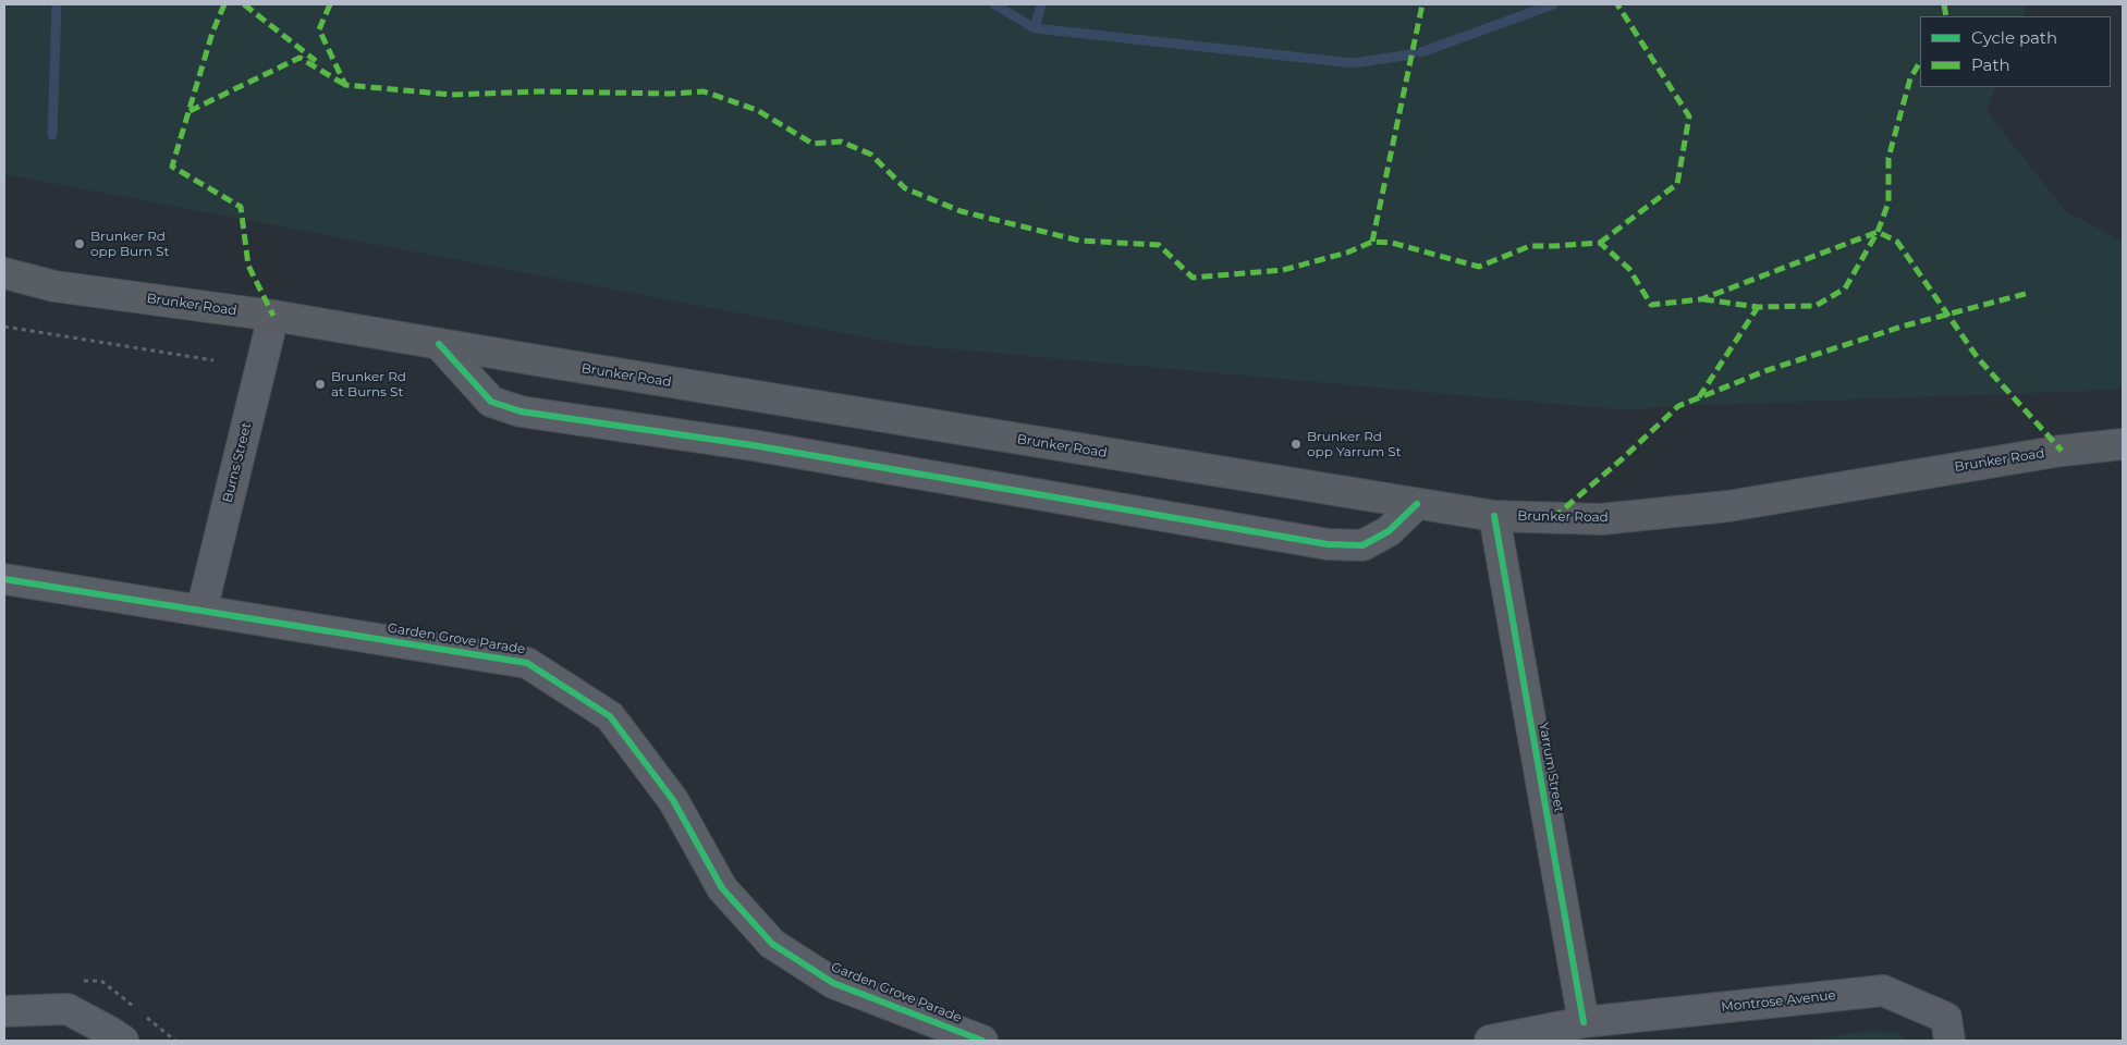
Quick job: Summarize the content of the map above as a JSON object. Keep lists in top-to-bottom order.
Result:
{
  "streets": {
    "main road": ["Brunker Road"],
    "street": [
      "Burns Street",
      "Garden Grove Parade",
      "Yarrum Street",
      "Montrose Avenue"
    ]
  },
  "crossings": [
    ["Brunker Road", "Burns Street"],
    ["Brunker Road", "Yarrum Street"],
    ["Burns Street", "Garden Grove Parade"],
    ["Yarrum Street", "Montrose Avenue"]
  ],
  "places": ["Brunker Rd opp Burn St", "Brunker Rd at Burns St", "Brunker Rd opp Yarrum St"],
  "legend": ["Cycle path", "Path"]
}
